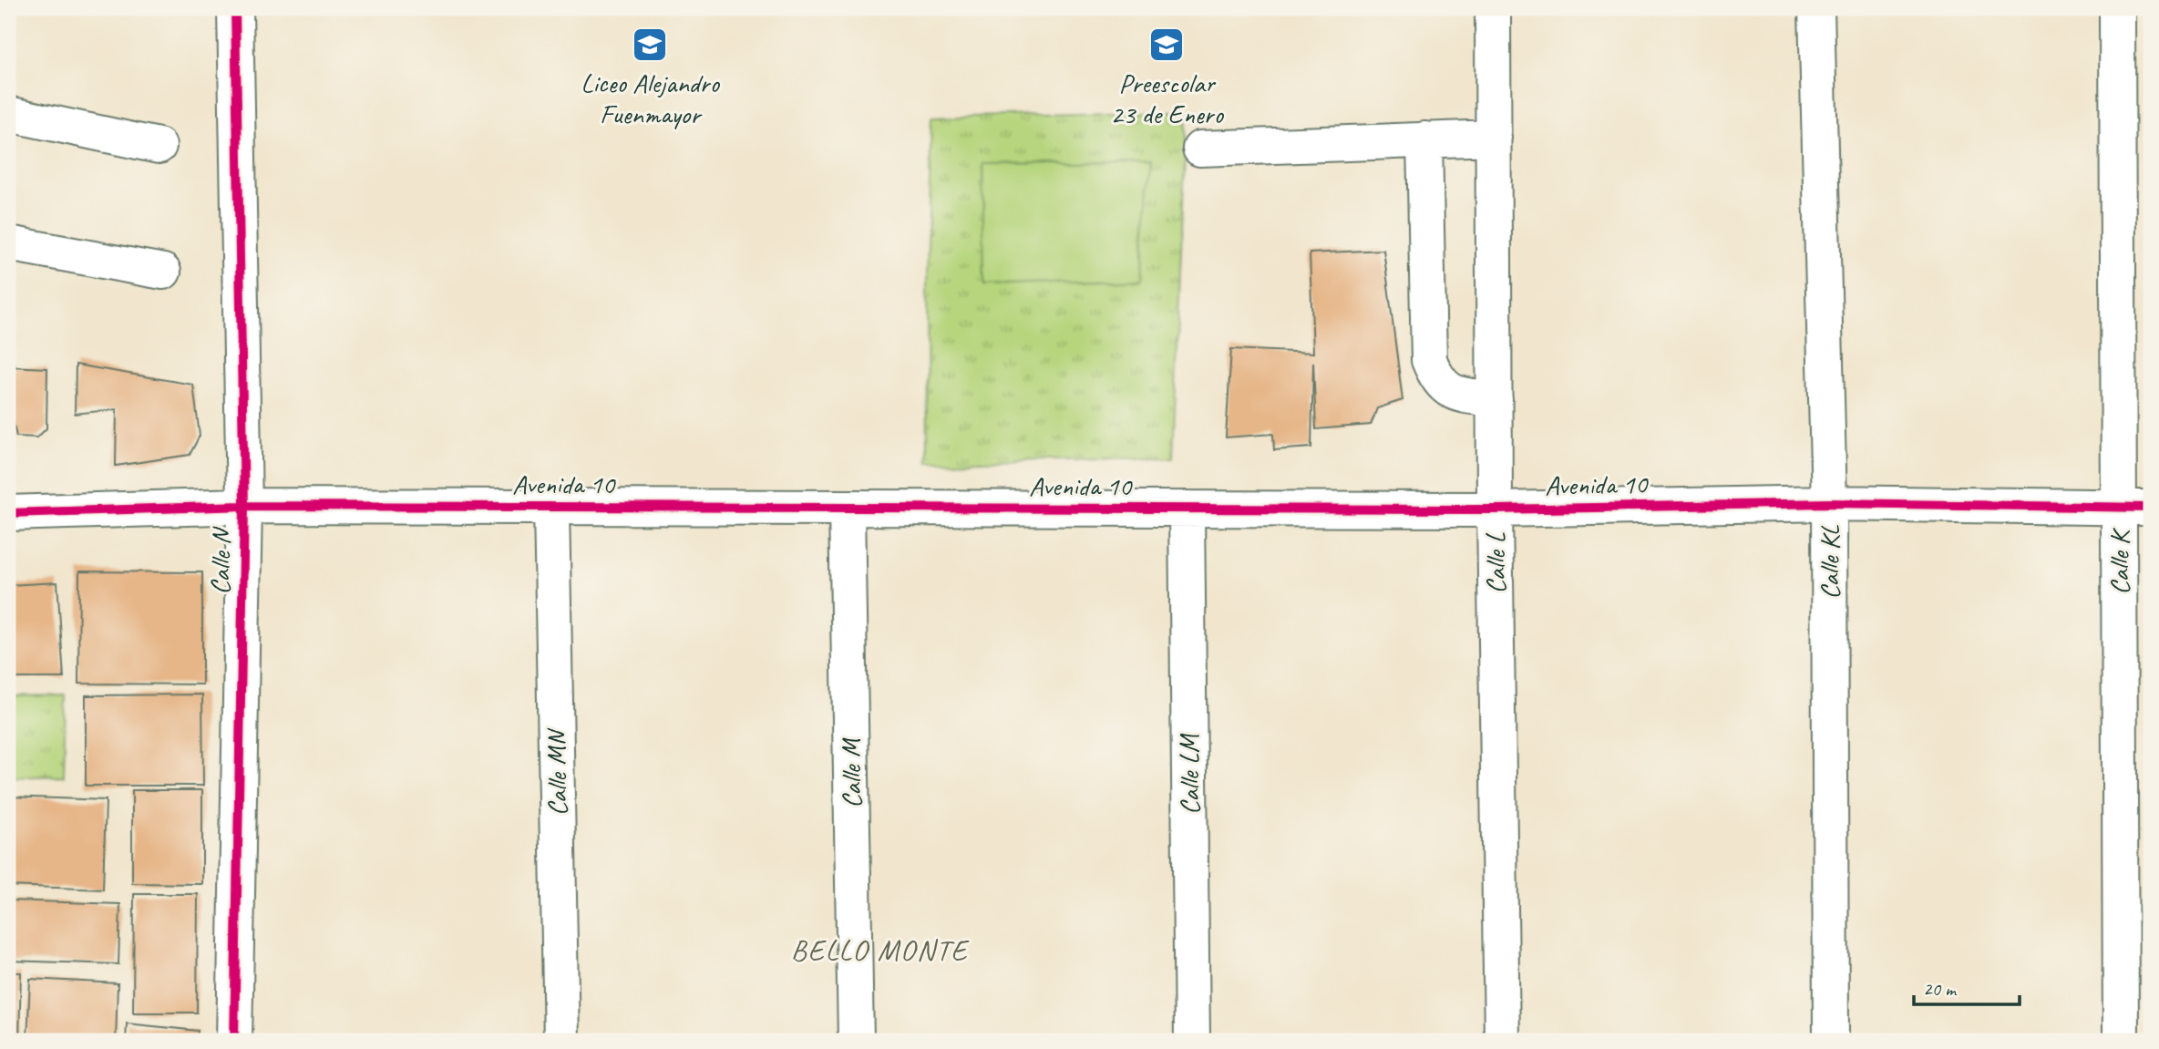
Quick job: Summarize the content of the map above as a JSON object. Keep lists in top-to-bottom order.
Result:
{
  "streets": {
    "street": [
      "Avenida 10",
      "Calle N",
      "Calle KL",
      "Calle L",
      "Calle K",
      "Calle MN",
      "Calle M",
      "Calle LM"
    ]
  },
  "crossings": [
    ["Avenida 10", "Calle N"],
    ["Avenida 10", "Calle KL"],
    ["Avenida 10", "Calle L"],
    ["Avenida 10", "Calle K"],
    ["Avenida 10", "Calle MN"],
    ["Avenida 10", "Calle M"],
    ["Avenida 10", "Calle LM"]
  ],
  "districts": ["BELLO MONTE"],
  "places": {
    "school or university": ["Liceo Alejandro Fuenmayor", "Preescolar 23 de Enero"]
  },
  "scale_bar": "20 m"
}
